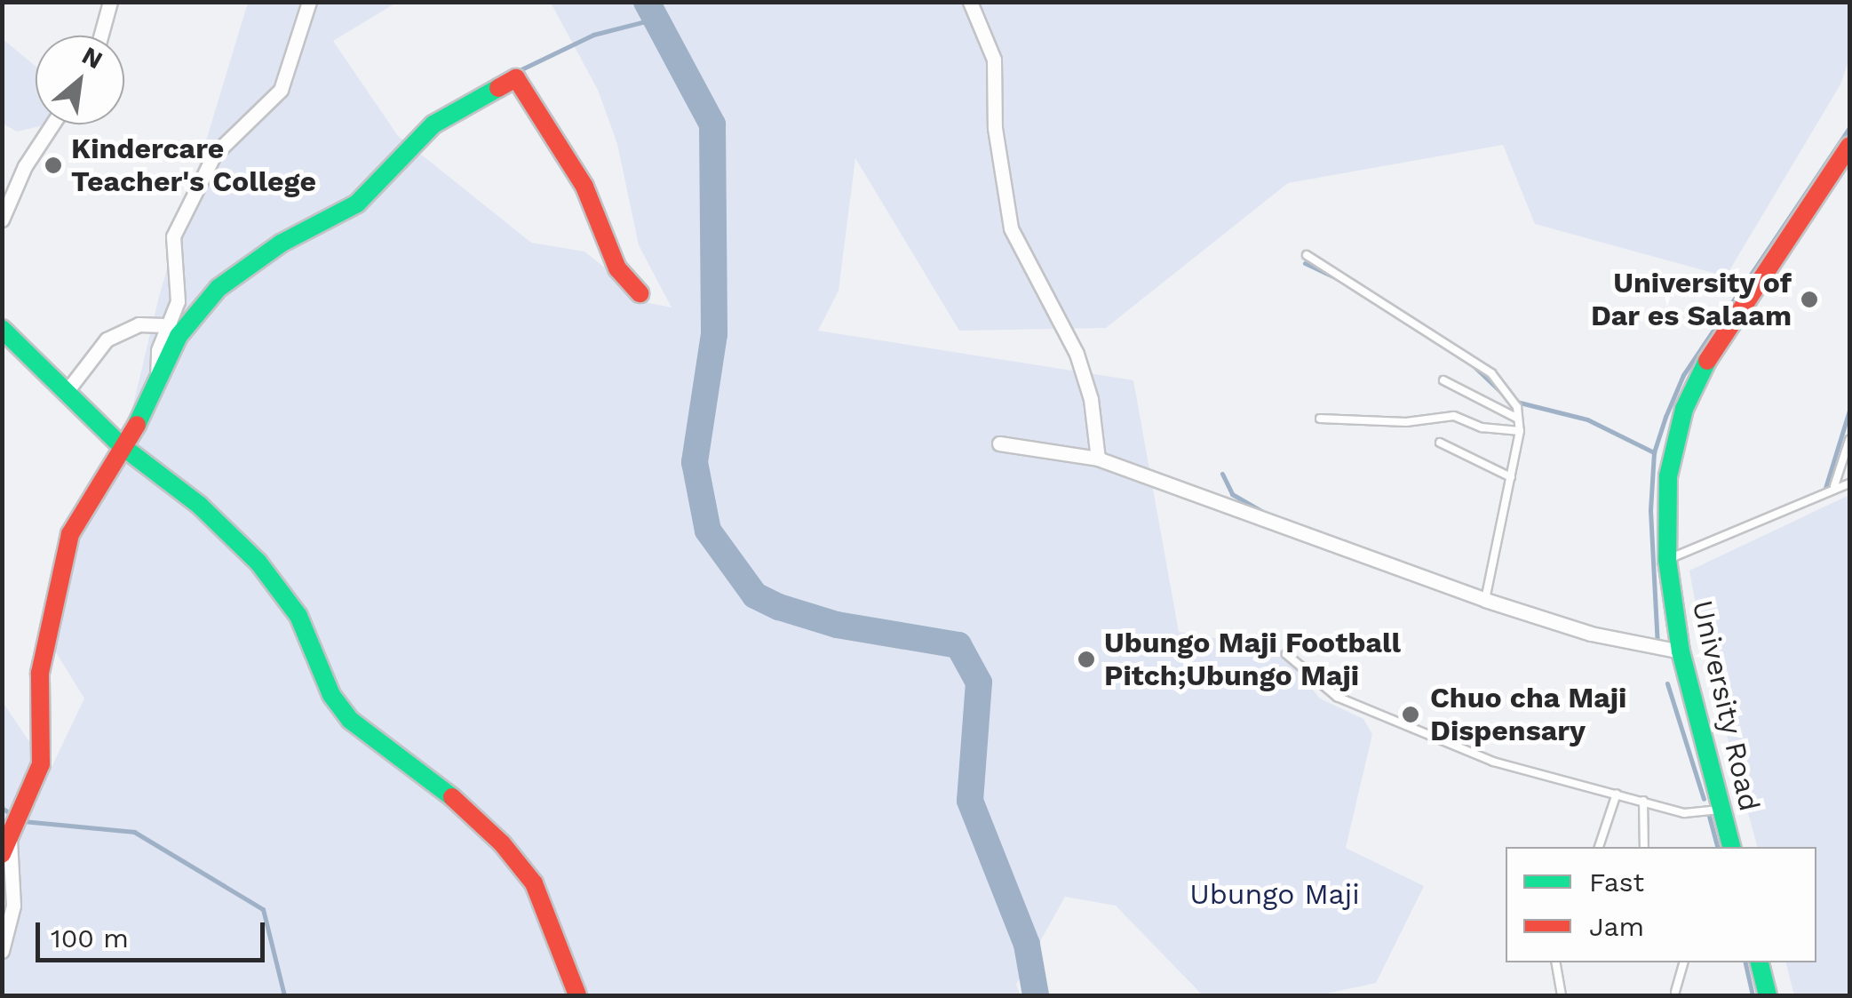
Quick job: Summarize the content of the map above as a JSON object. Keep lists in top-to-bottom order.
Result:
{
  "streets": {
    "street": ["University Road"]
  },
  "parks": ["Ubungo Maji"],
  "places": [
    "Kindercare Teacher's College",
    "University of Dar es Salaam",
    "Ubungo Maji Football Pitch;Ubungo Maji",
    "Chuo cha Maji Dispensary"
  ],
  "legend": ["Fast", "Jam"],
  "scale_bar": "100 m",
  "north": "top right"
}
